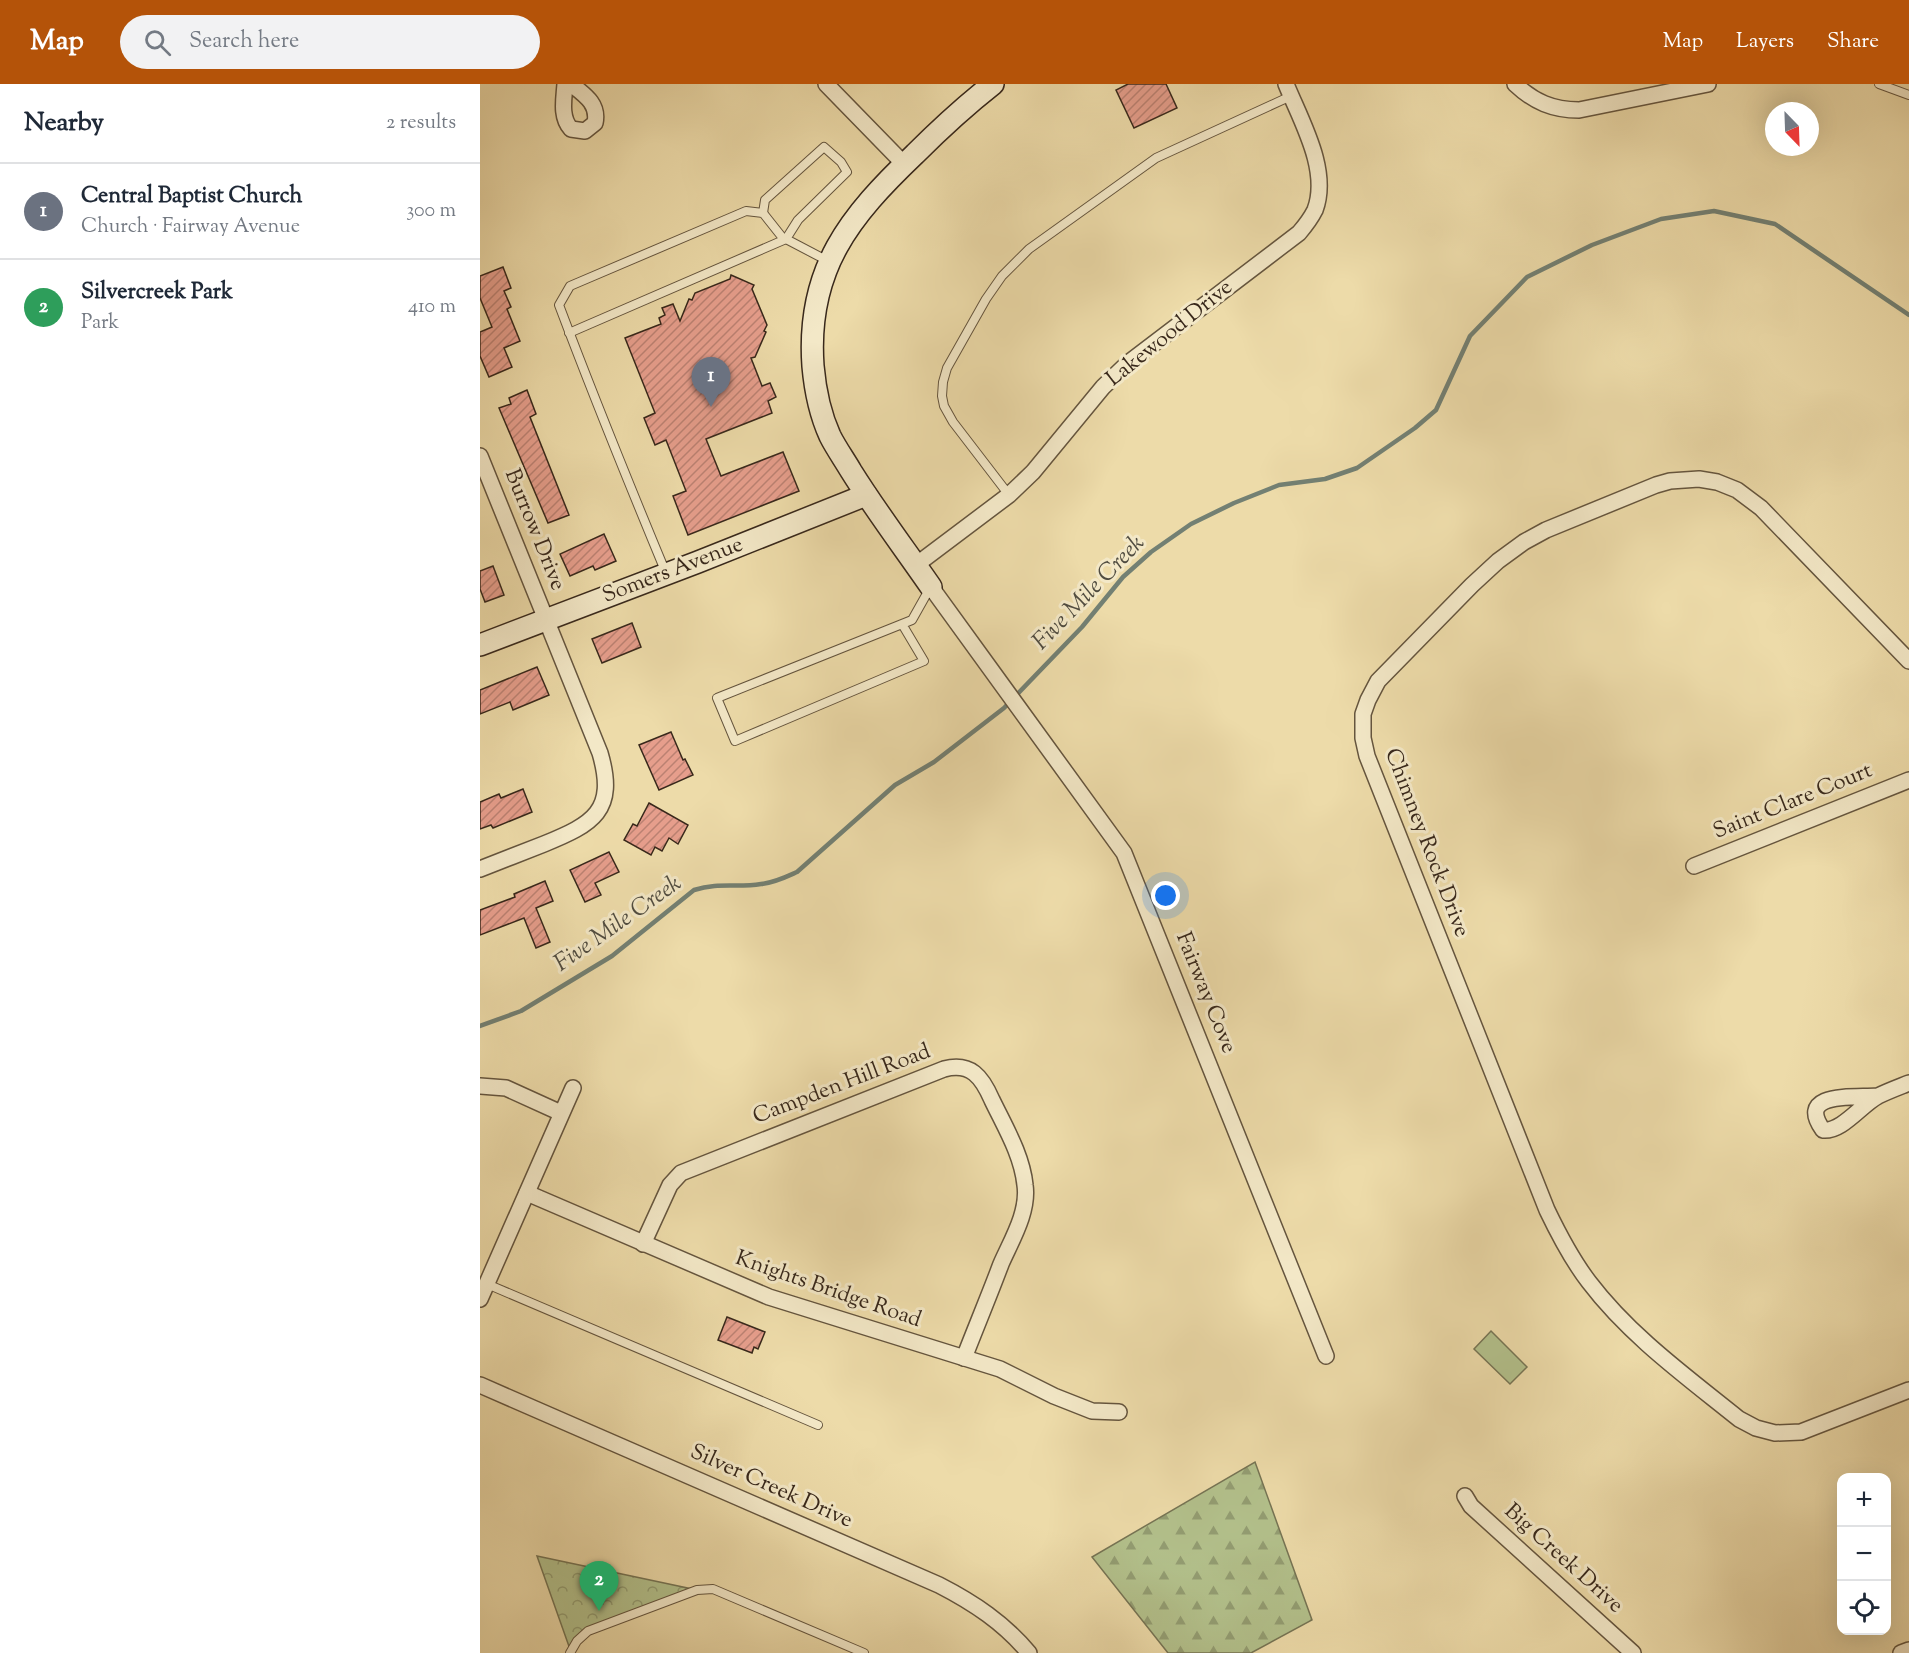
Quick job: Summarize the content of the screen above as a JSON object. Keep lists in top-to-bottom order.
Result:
{
  "streets": {
    "street": [
      "Lakewood Drive",
      "Burrow Drive",
      "Somers Avenue",
      "Saint Clare Court",
      "Chimney Rock Drive",
      "Fairway Cove",
      "Campden Hill Road",
      "Knights Bridge Road",
      "Silver Creek Drive",
      "Big Creek Drive"
    ]
  },
  "crossings": [
    ["Burrow Drive", "Somers Avenue"],
    ["Campden Hill Road", "Knights Bridge Road"]
  ],
  "water": ["Five Mile Creek"],
  "north": "bottom right",
  "page": {
    "header": "Map",
    "search": "Search here",
    "nav": ["Map", "Layers", "Share"],
    "heading": ["Nearby", "2 results"],
    "list": [
      {
        "mark": "1",
        "name": "Central Baptist Church",
        "note": "Church · Fairway Avenue",
        "value": "300 m"
      },
      {
        "mark": "2",
        "name": "Silvercreek Park",
        "note": "Park",
        "value": "410 m"
      }
    ],
    "pins": ["1", "2"],
    "map_buttons": ["+", "−"]
  }
}
